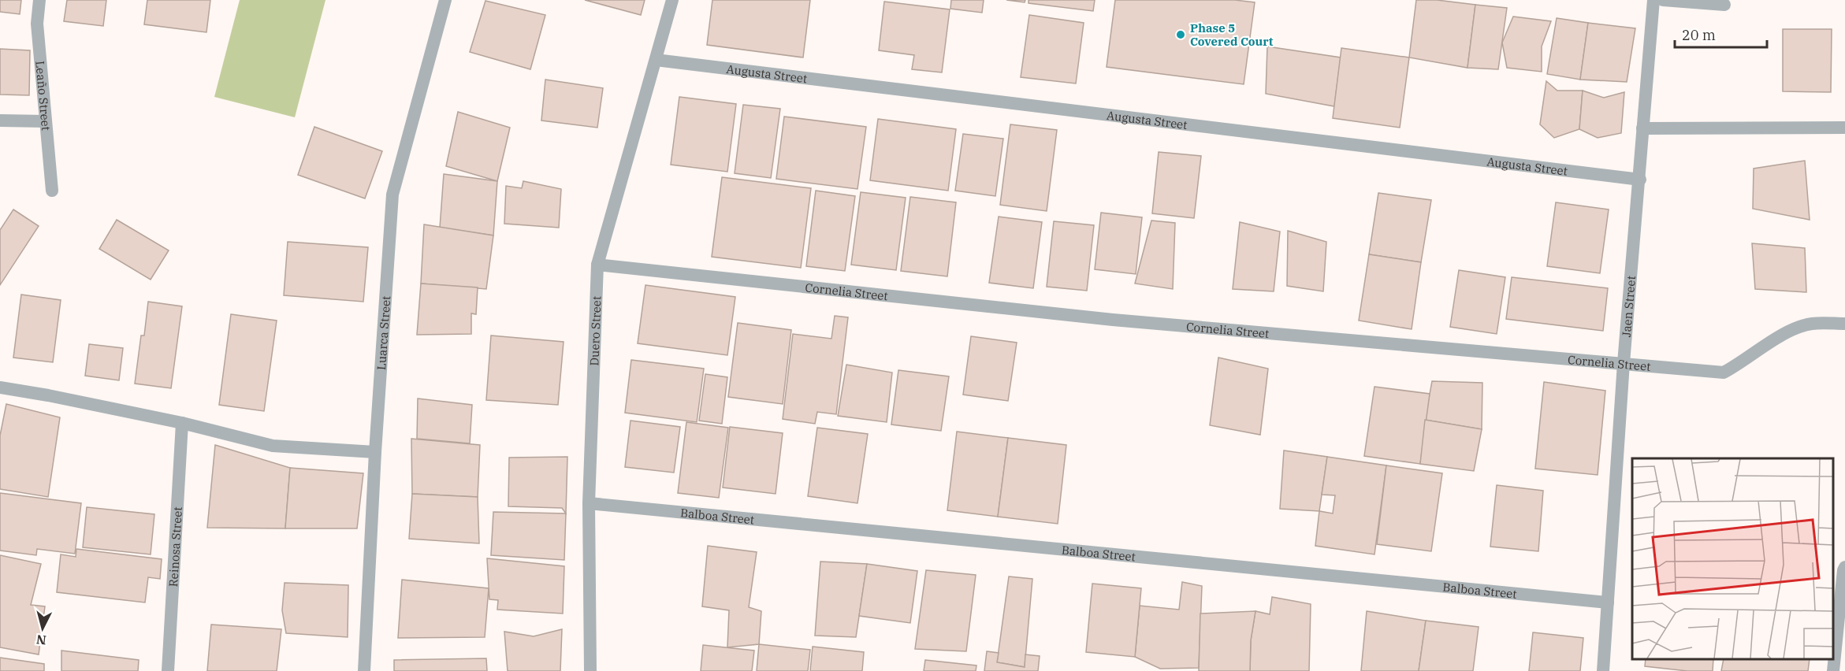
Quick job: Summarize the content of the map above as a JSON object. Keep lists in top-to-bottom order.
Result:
{
  "streets": {
    "street": [
      "Augusta Street",
      "Leaño Street",
      "Cornelia Street",
      "Jaen Street",
      "Duero Street",
      "Luarca Street",
      "Balboa Street",
      "Reinosa Street"
    ]
  },
  "crossings": [
    ["Augusta Street", "Jaen Street"],
    ["Augusta Street", "Duero Street"],
    ["Cornelia Street", "Jaen Street"],
    ["Cornelia Street", "Duero Street"],
    ["Jaen Street", "Balboa Street"],
    ["Duero Street", "Balboa Street"]
  ],
  "places": ["Phase 5 Covered Court"],
  "scale_bar": "20 m",
  "north": "bottom"
}
